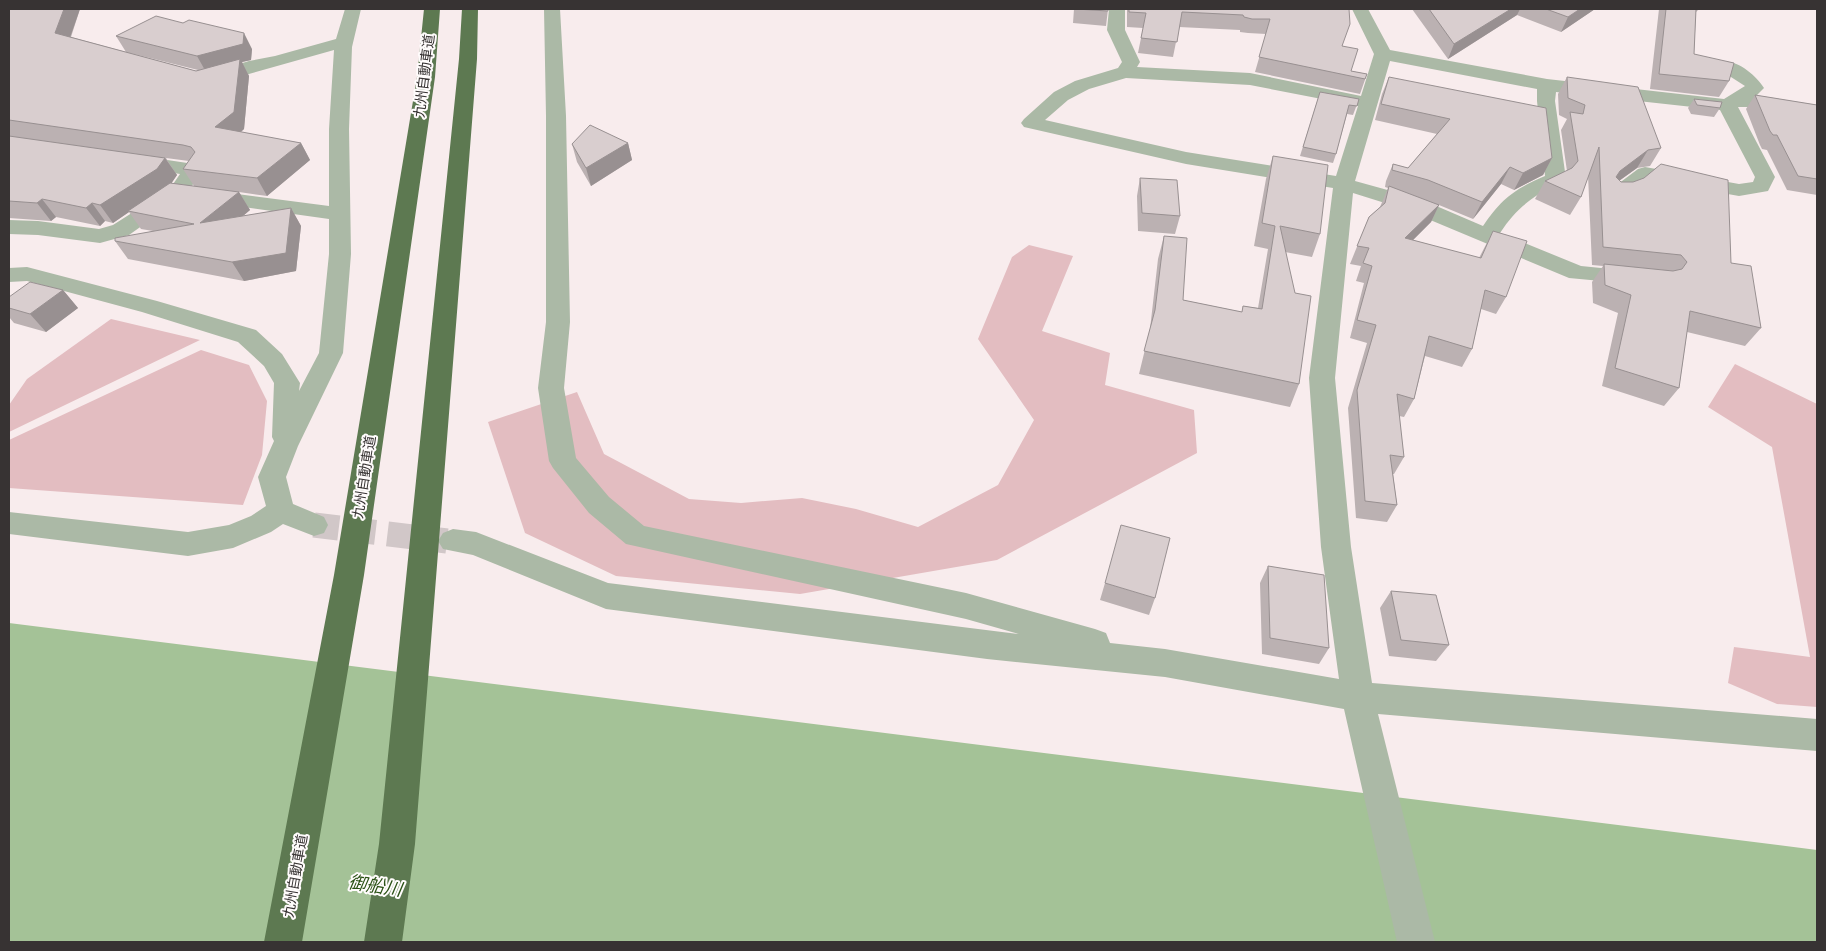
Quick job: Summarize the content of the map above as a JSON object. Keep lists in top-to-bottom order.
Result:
{
  "streets": {
    "highway": ["九州自動車道"]
  },
  "water": ["御船川"]
}
